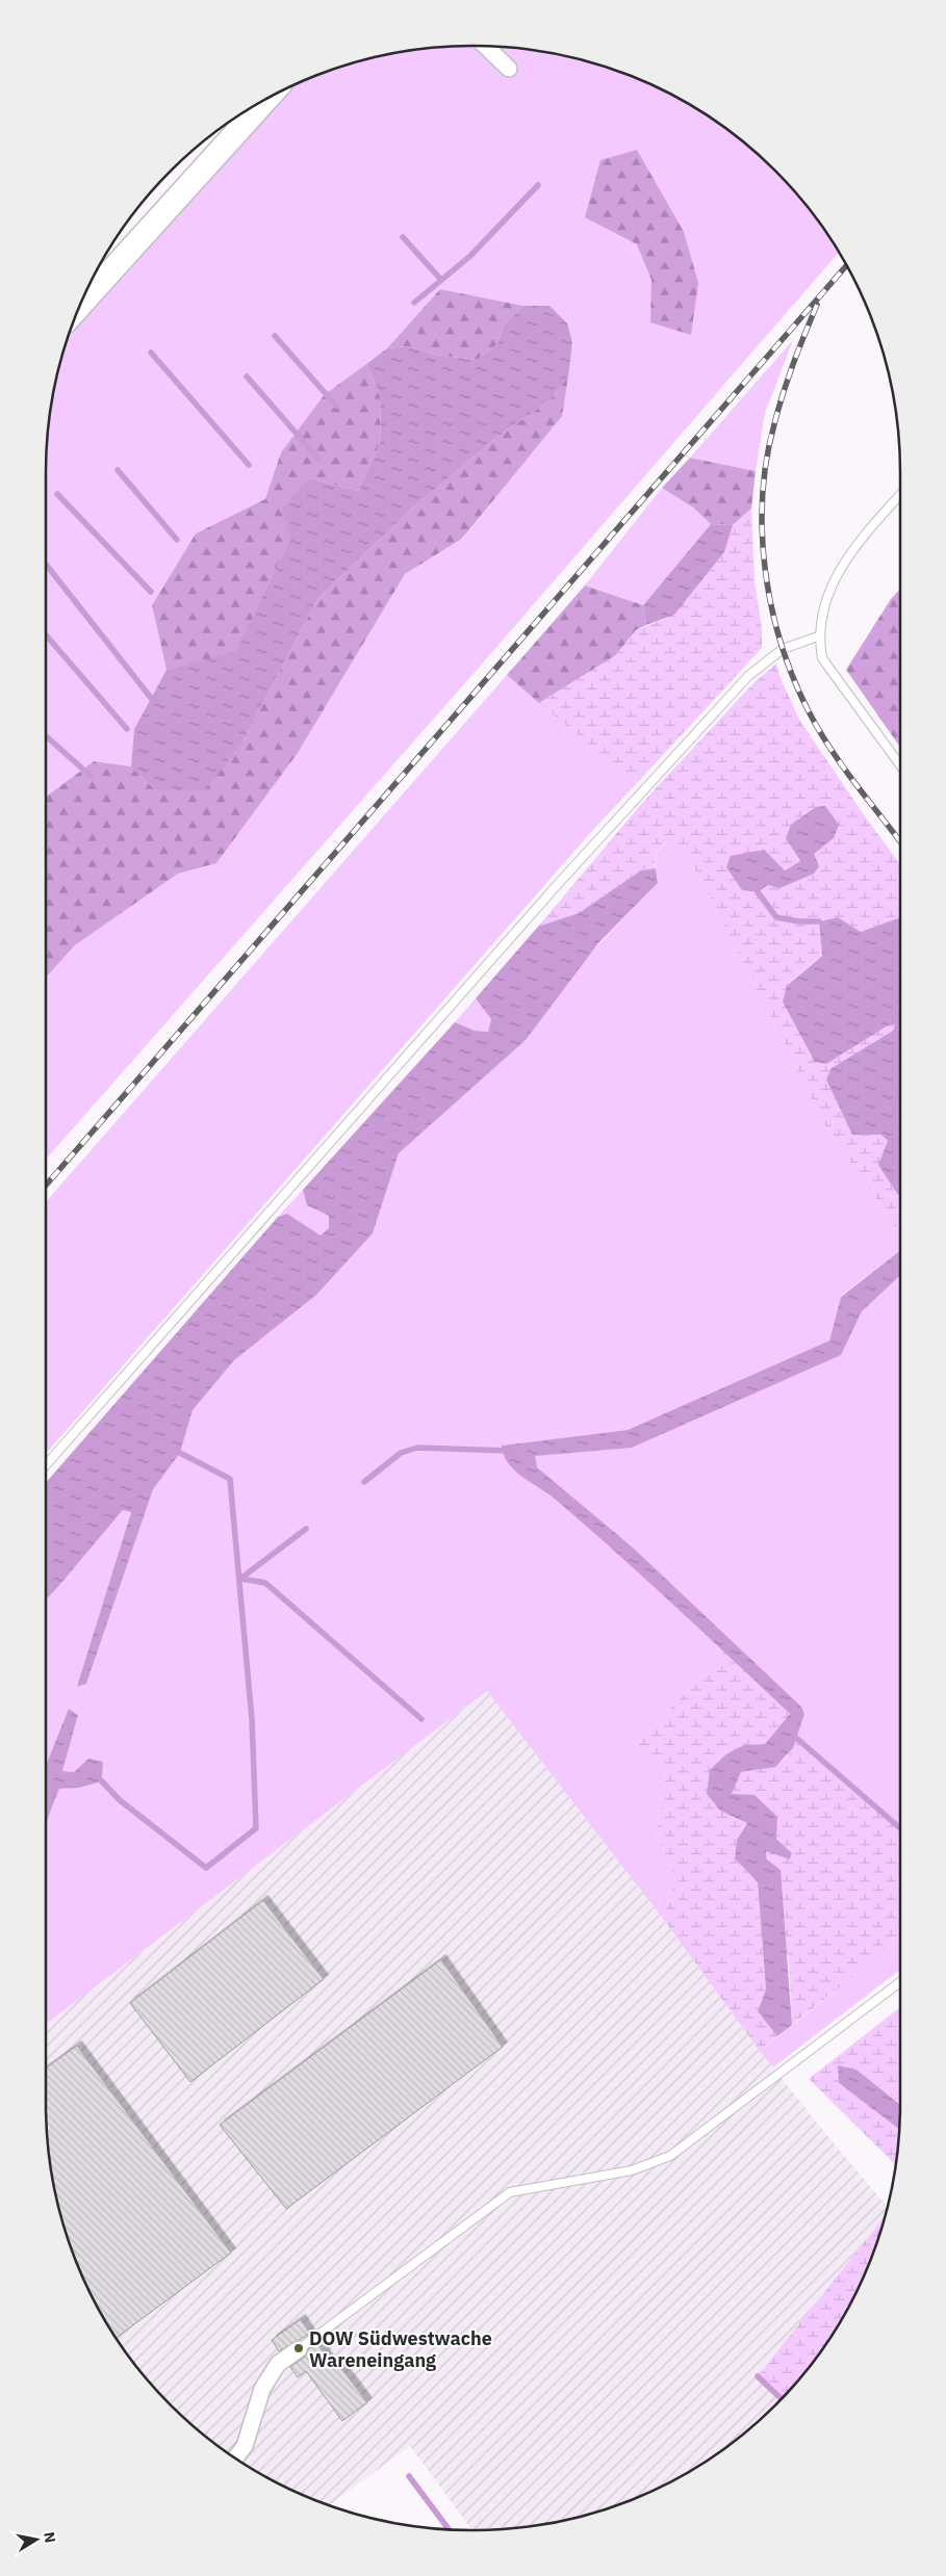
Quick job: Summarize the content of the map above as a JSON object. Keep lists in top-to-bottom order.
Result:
{
  "places": ["DOW Südwestwache Wareneingang"],
  "north": "right"
}
